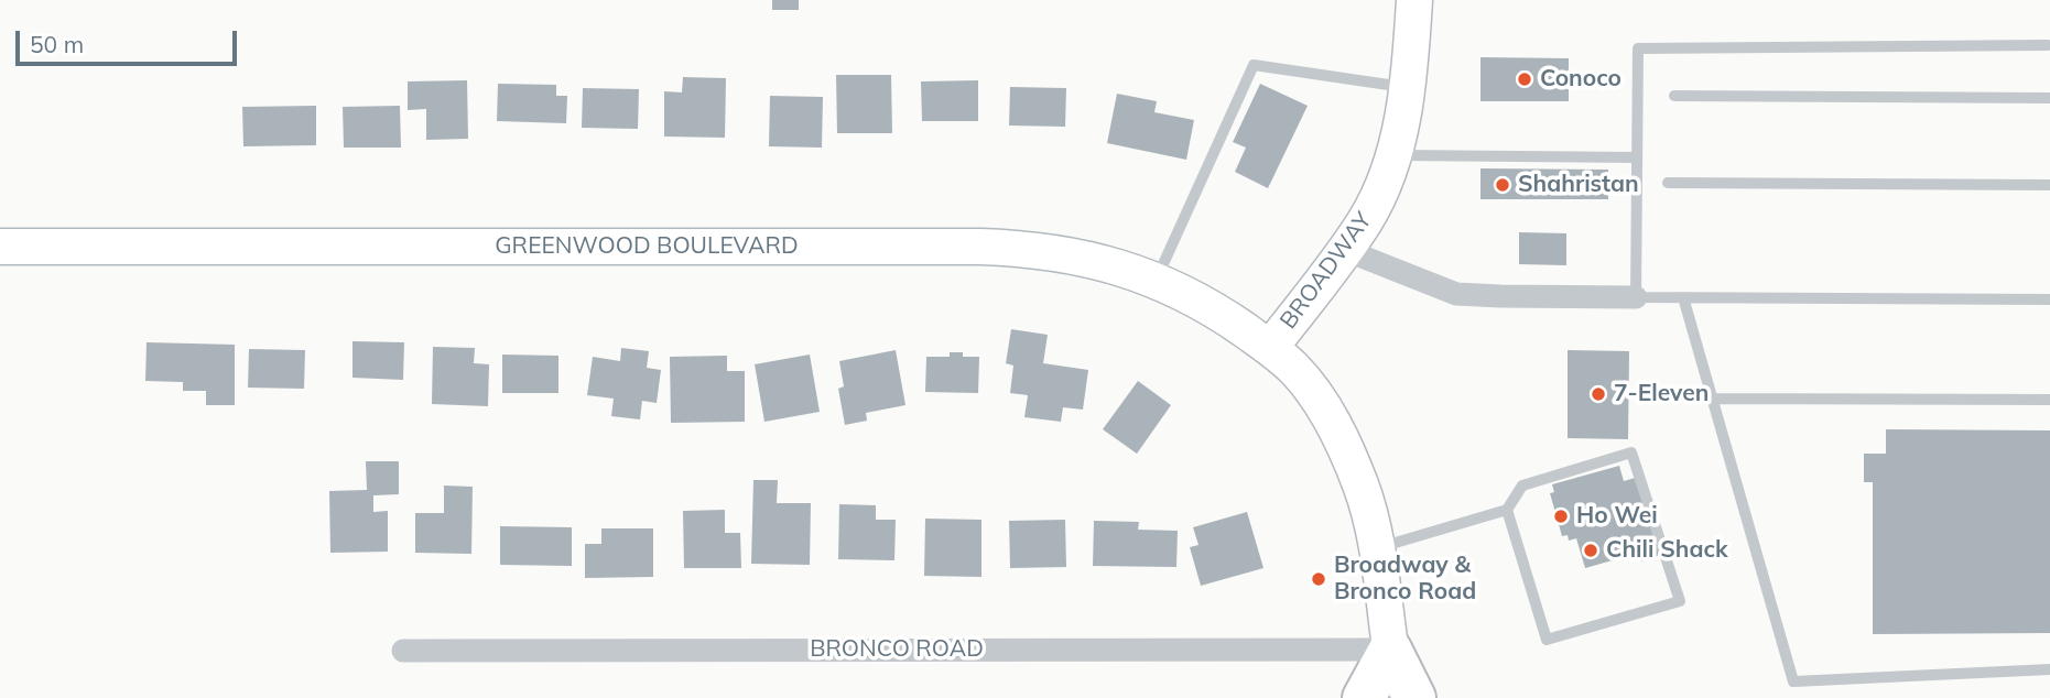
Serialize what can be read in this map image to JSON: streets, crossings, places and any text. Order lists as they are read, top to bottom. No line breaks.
{"streets":{"street":["GREENWOOD BOULEVARD","BROADWAY","BRONCO ROAD"]},"crossings":[["GREENWOOD BOULEVARD","BROADWAY"],["BROADWAY","BRONCO ROAD"]],"places":["Conoco","Shahristan","7-Eleven","Ho Wei","Chili Shack","Broadway & Bronco Road"],"scale_bar":"50 m"}
